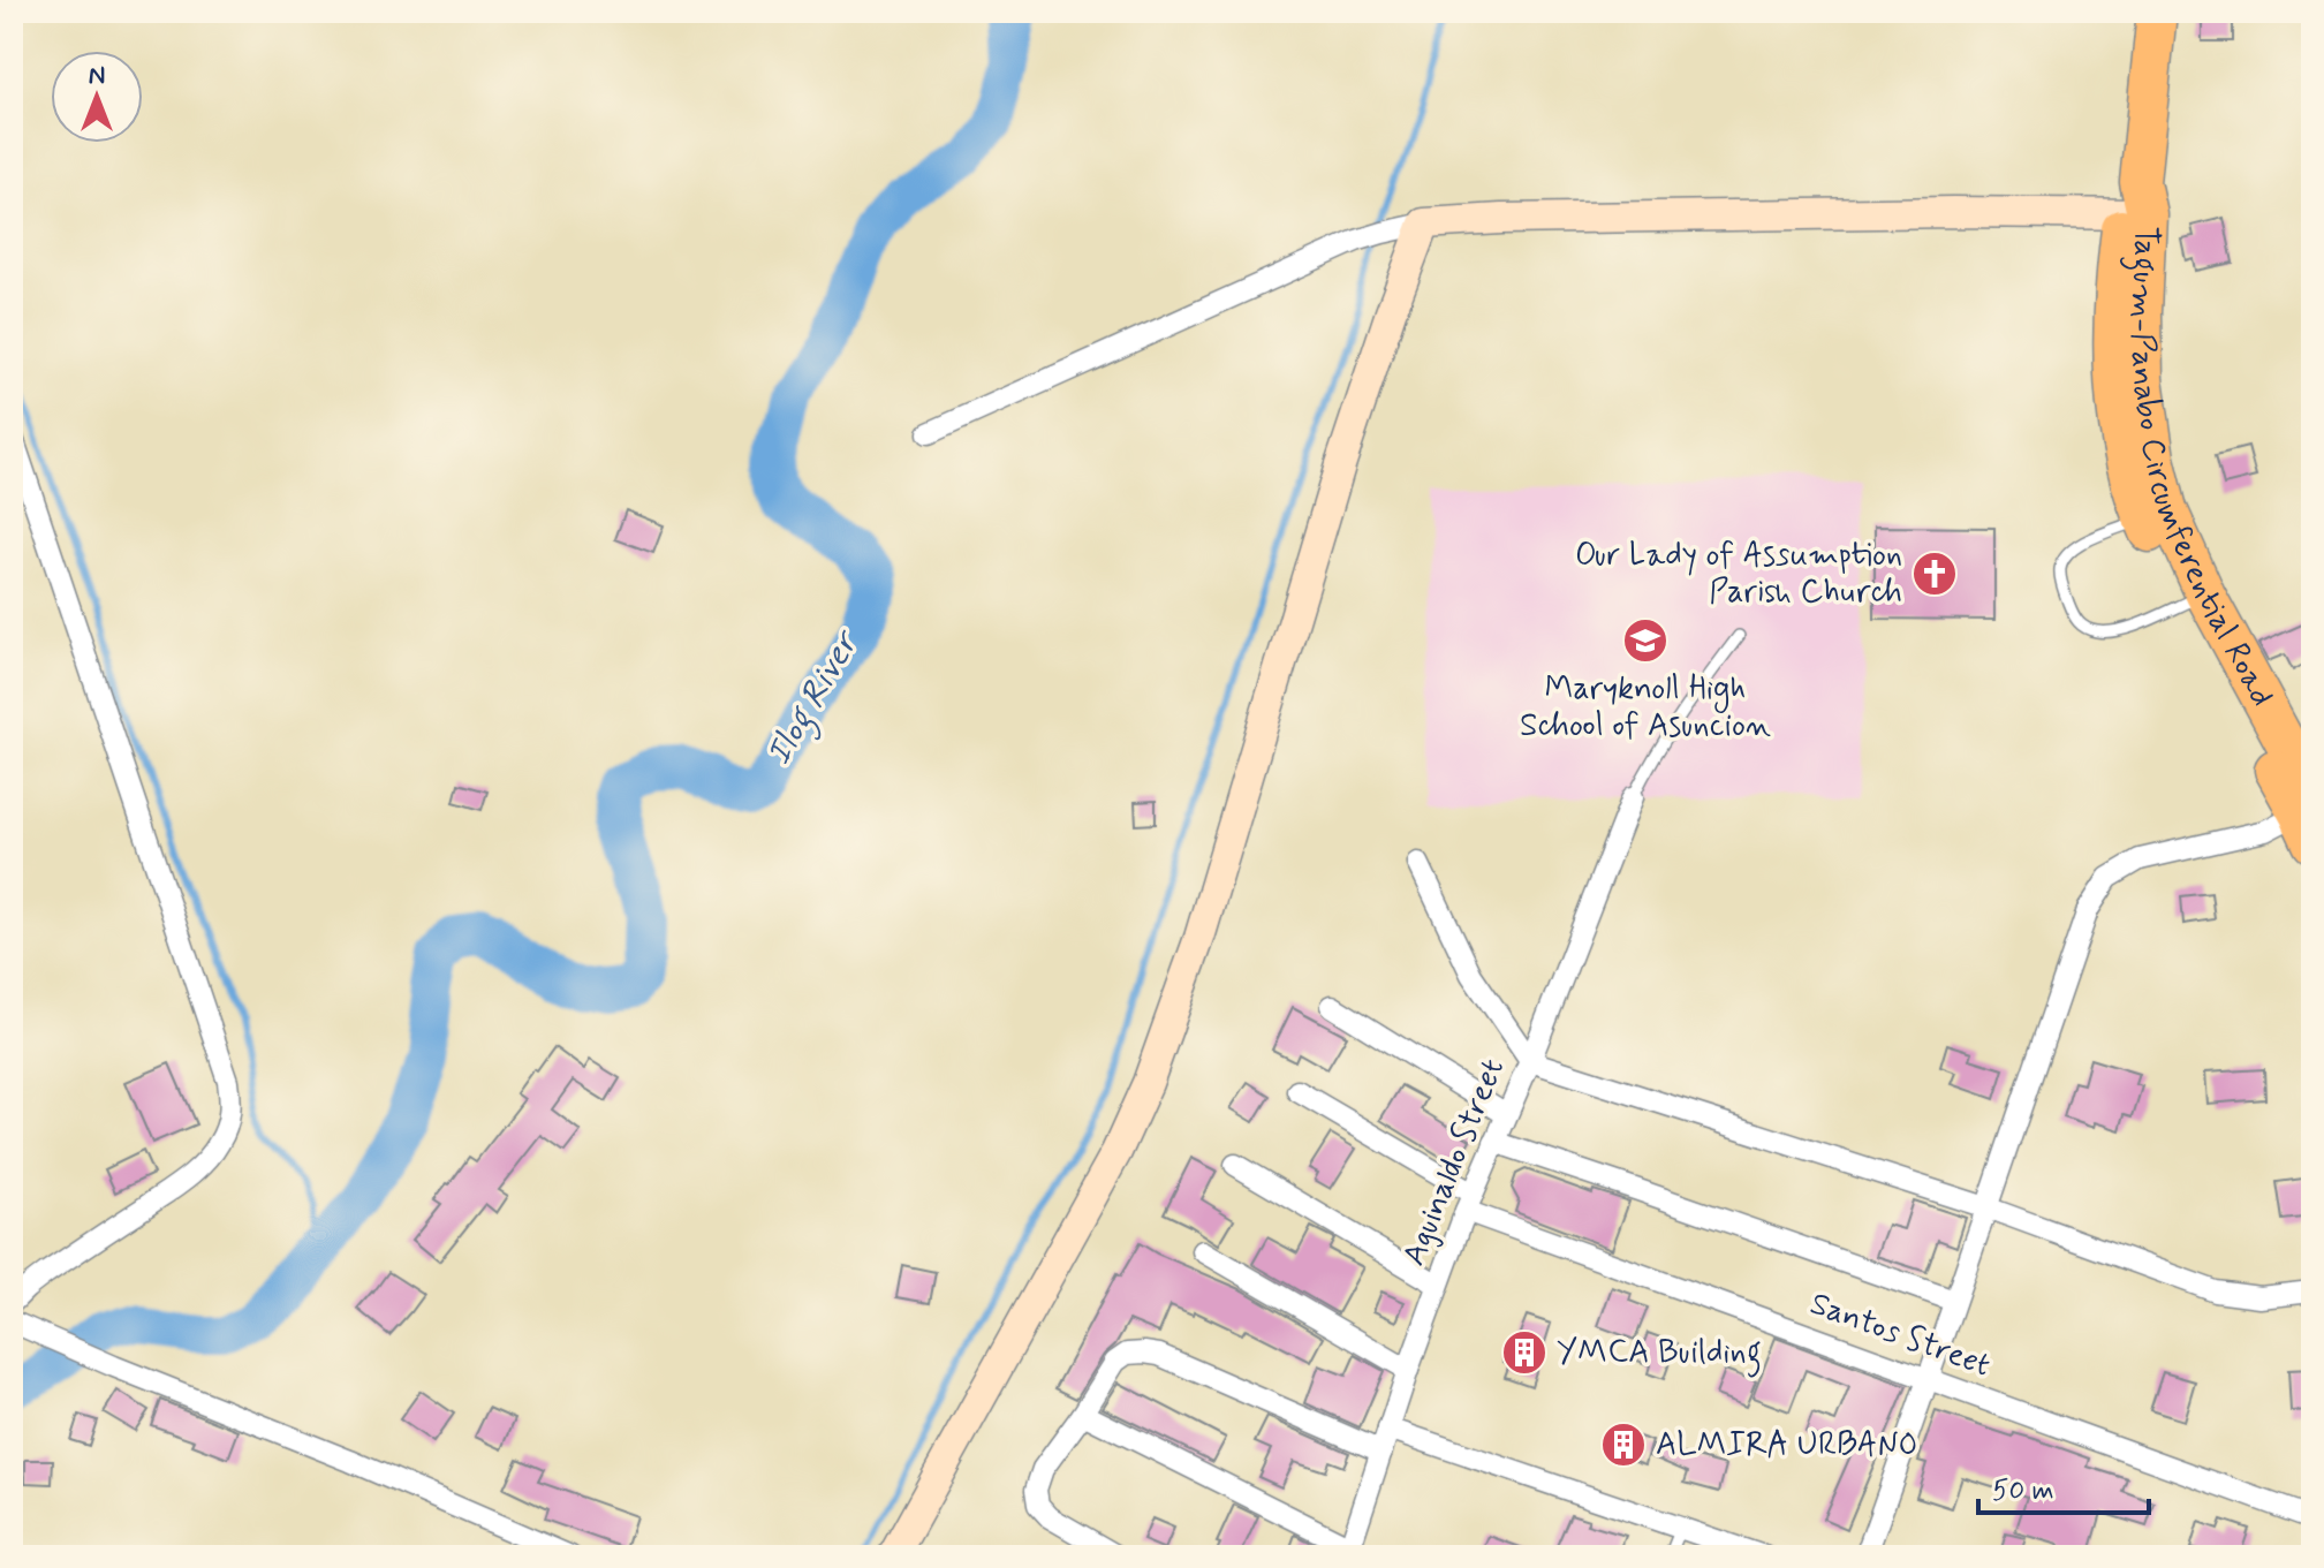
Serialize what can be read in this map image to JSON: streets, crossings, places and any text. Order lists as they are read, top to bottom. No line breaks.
{"streets":{"highway":["Tagum-Panabo Circumferential Road"],"street":["Aguinaldo Street","Santos Street"]},"crossings":[["Aguinaldo Street","Santos Street"]],"water":["Ilog River"],"places":{"church":["Our Lady of Assumption Parish Church"],"school or university":["Maryknoll High School of Asuncion"],"building":["YMCA Building","ALMIRA URBANO"]},"scale_bar":"50 m","north":"top"}
